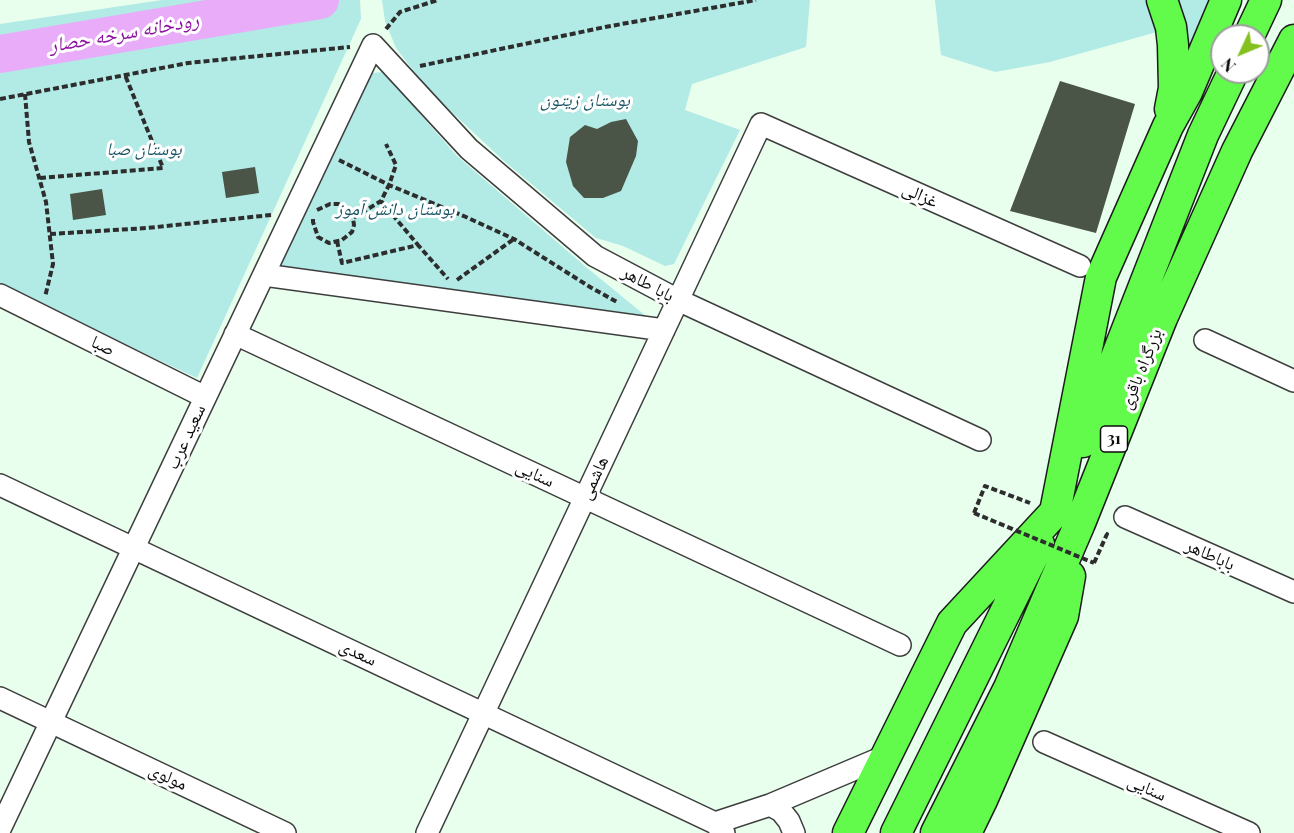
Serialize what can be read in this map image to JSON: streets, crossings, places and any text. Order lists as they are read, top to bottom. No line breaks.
{"streets":{"highway":["بزرگراه باقری","31"],"street":["غزالی","بابا طاهر","صبا","سعید عرب","سنایی","هاشمی","باباطاهر","سعدی","مولوی"]},"crossings":[["غزالی","هاشمی"],["بابا طاهر","سعید عرب"],["بابا طاهر","هاشمی"],["صبا","سعید عرب"],["سعید عرب","سنایی"],["سعید عرب","سعدی"],["سعید عرب","مولوی"],["سنایی","هاشمی"],["هاشمی","سعدی"]],"water":["رودخانه سرخه حصار"],"parks":["بوستان زیتون","بوستان صبا","بوستان دانش آموز"],"north":"bottom left"}
